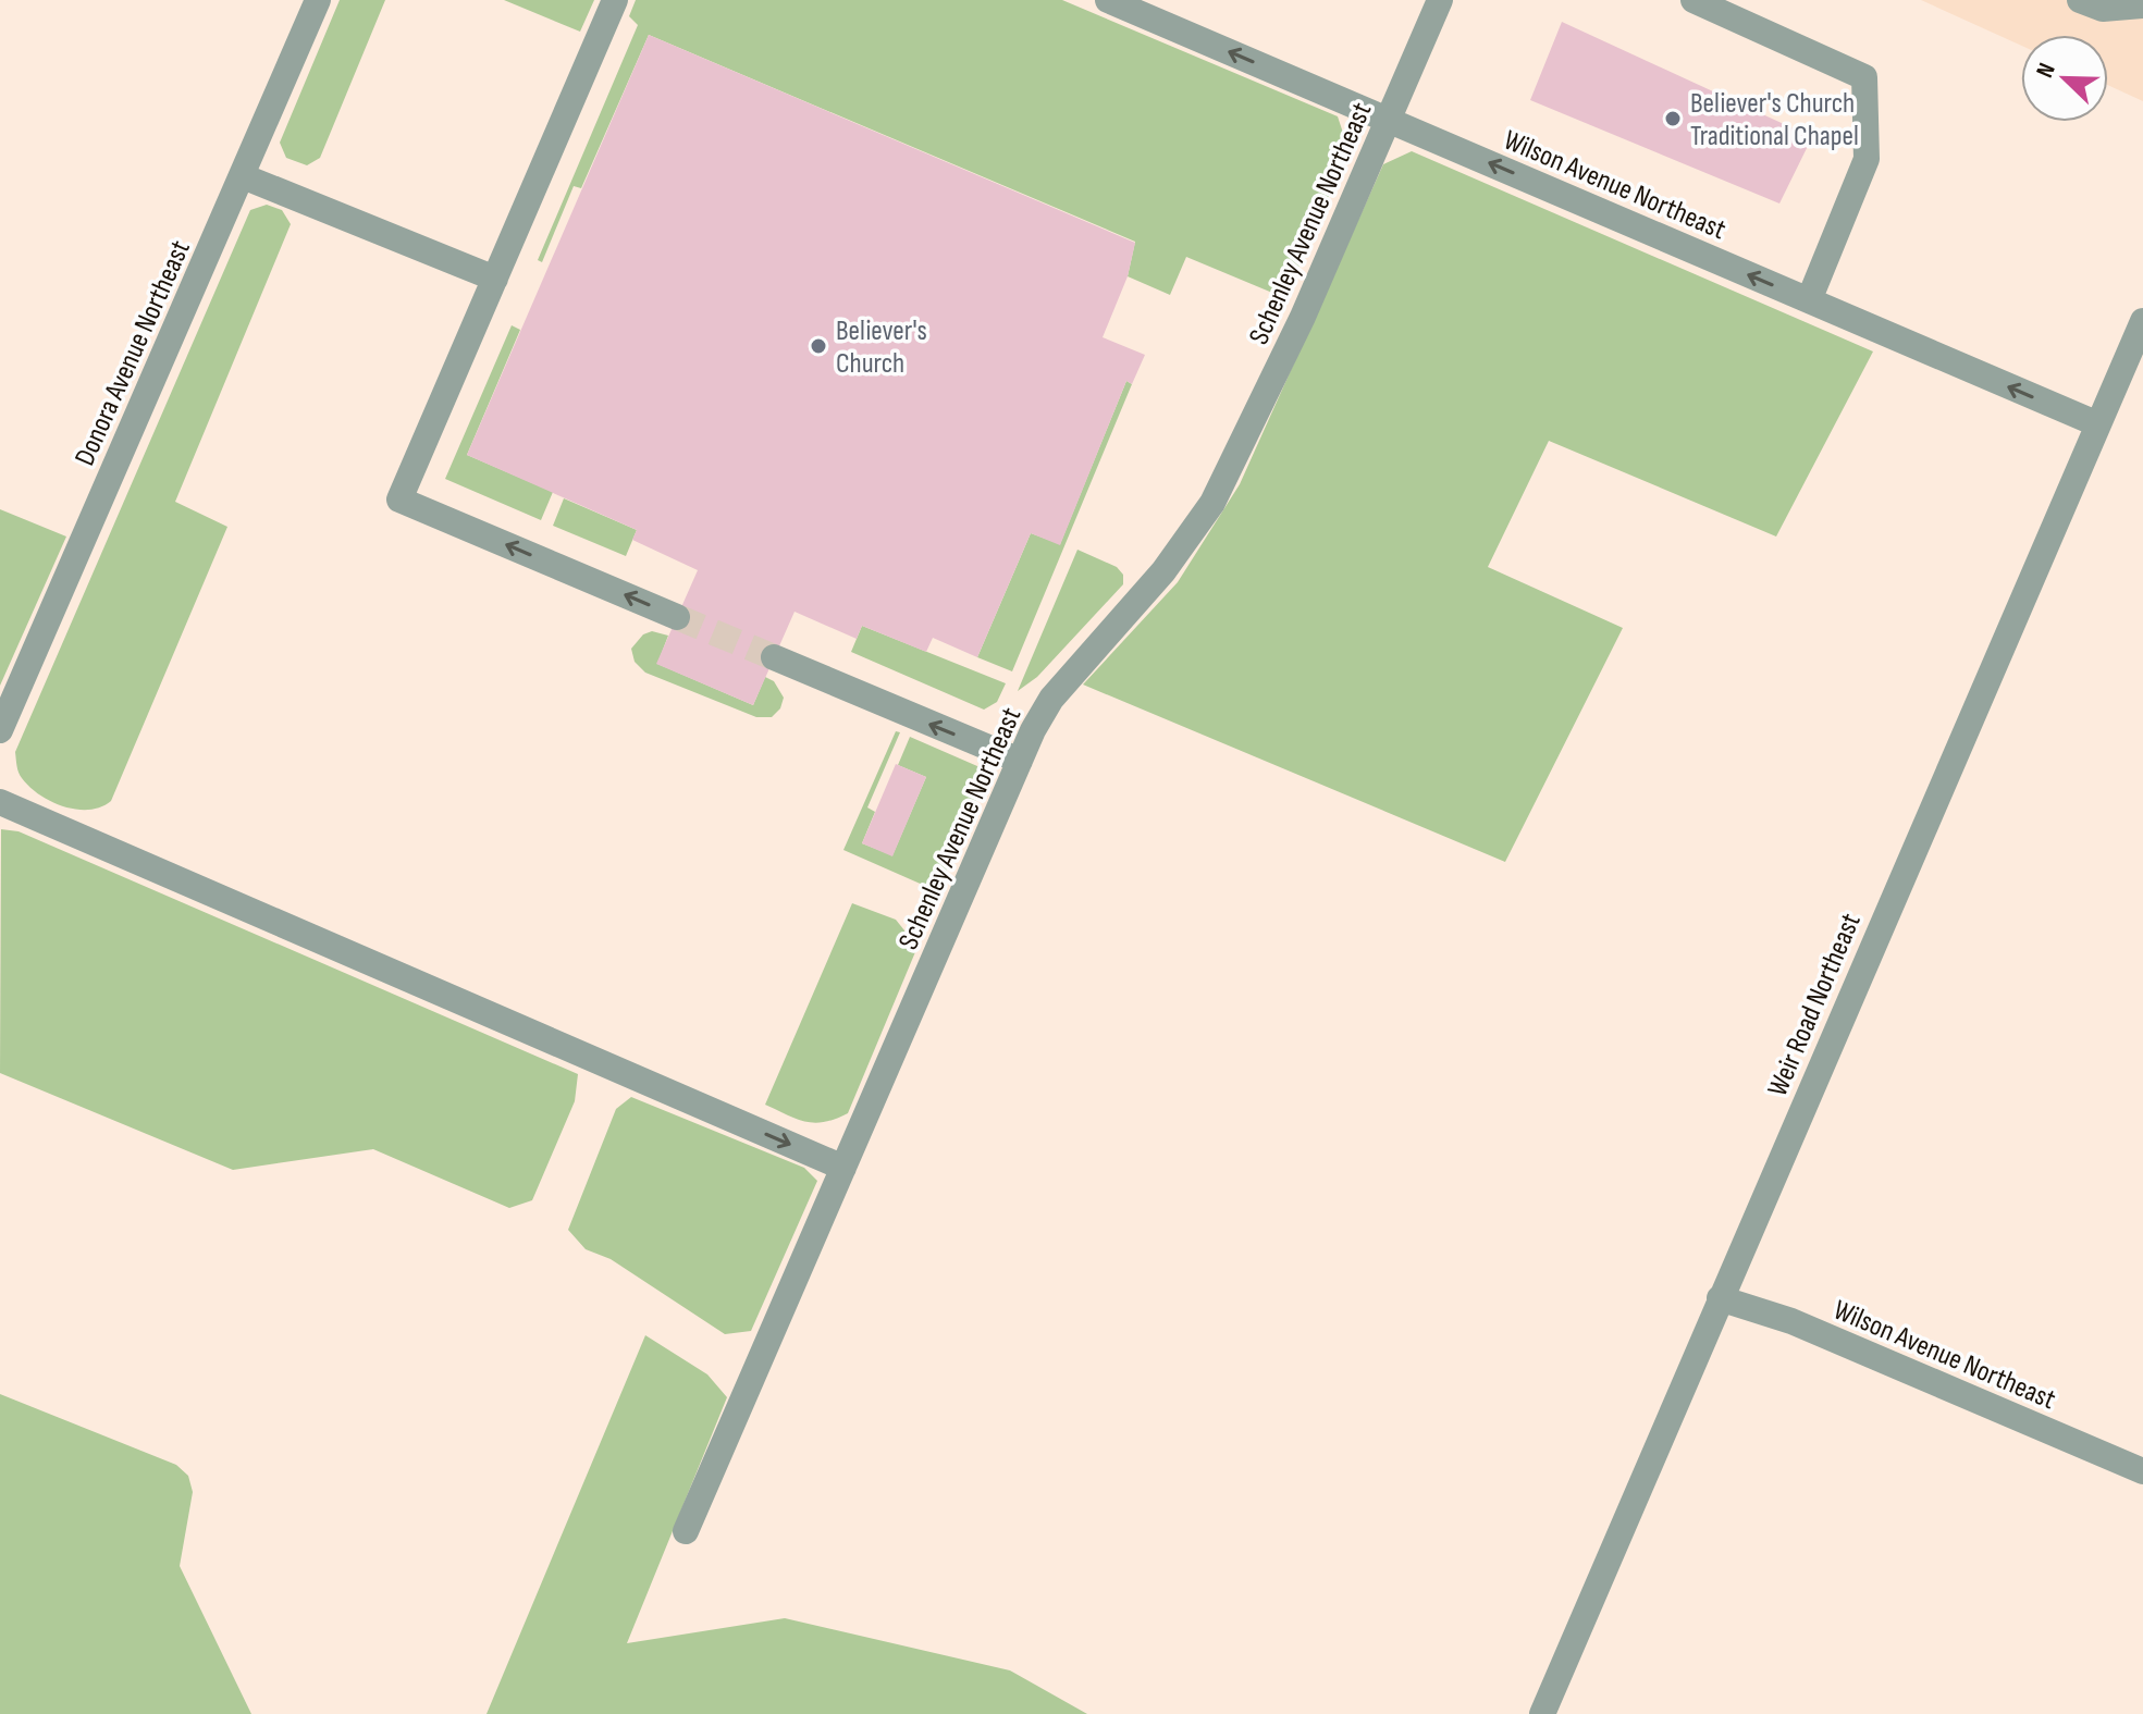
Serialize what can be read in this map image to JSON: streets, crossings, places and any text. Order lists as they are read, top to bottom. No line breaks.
{"streets":{"street":["Wilson Avenue Northeast","Schenley Avenue Northeast","Donora Avenue Northeast","Weir Road Northeast"]},"crossings":[["Wilson Avenue Northeast","Schenley Avenue Northeast"],["Wilson Avenue Northeast","Weir Road Northeast"]],"one_way":["Wilson Avenue Northeast"],"places":["Believer's Church Traditional Chapel","Believer's Church"],"north":"top left"}
